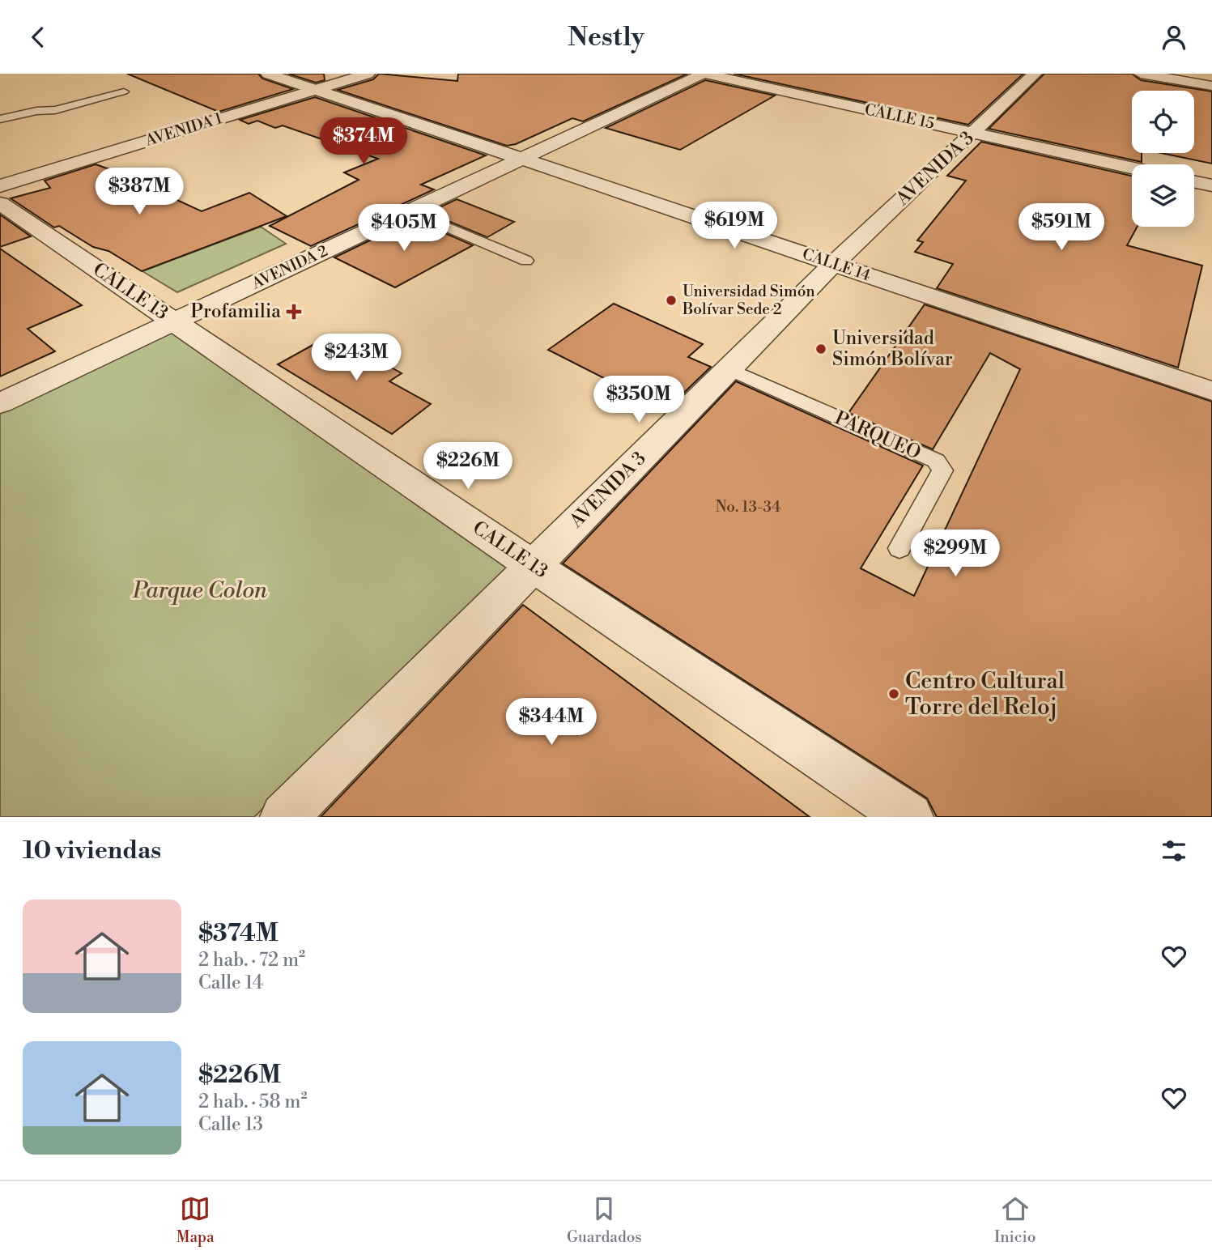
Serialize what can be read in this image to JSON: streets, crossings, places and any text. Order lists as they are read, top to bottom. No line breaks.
{"streets":{"street":["CALLE 15","AVENIDA 1","AVENIDA 3","CALLE 14","AVENIDA 2","CALLE 13"],"lane":["PARQUEO"]},"crossings":[["CALLE 15","AVENIDA 3"],["CALLE 15","AVENIDA 2"],["AVENIDA 1","CALLE 14"],["AVENIDA 3","CALLE 14"],["AVENIDA 3","CALLE 13"],["AVENIDA 3","PARQUEO"],["CALLE 14","AVENIDA 2"],["AVENIDA 2","CALLE 13"]],"parks":["Parque Colon"],"places":{"other":["Universidad Simón Bolívar Sede 2","Universidad Simón Bolívar","Centro Cultural Torre del Reloj"],"health":["Profamilia"]},"house_numbers":["No. 13-34"],"page":{"header":"Nestly","price":["$374M","$387M","$619M","$591M","$405M","$243M","$350M","$226M","$299M","$344M"],"heading":"10 viviendas","list":[{"name":"$374M","note":"2 hab. · 72 m² · Calle 14"},{"name":"$226M","note":"2 hab. · 58 m² · Calle 13"}],"tabs":["Mapa","Guardados","Inicio"]}}
